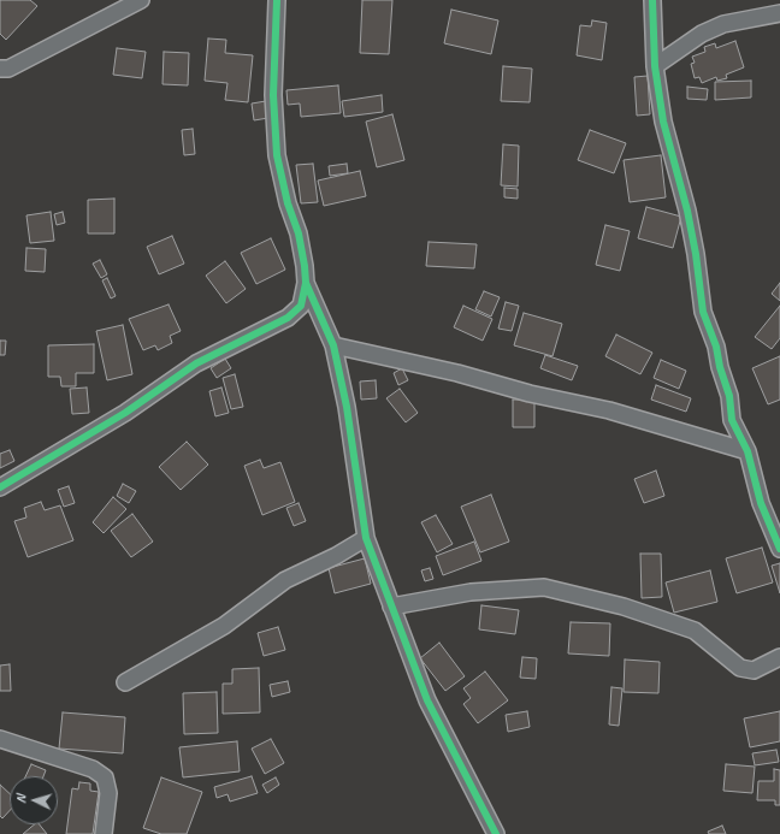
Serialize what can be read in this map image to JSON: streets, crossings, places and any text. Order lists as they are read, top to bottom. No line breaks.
{"north":"left"}
